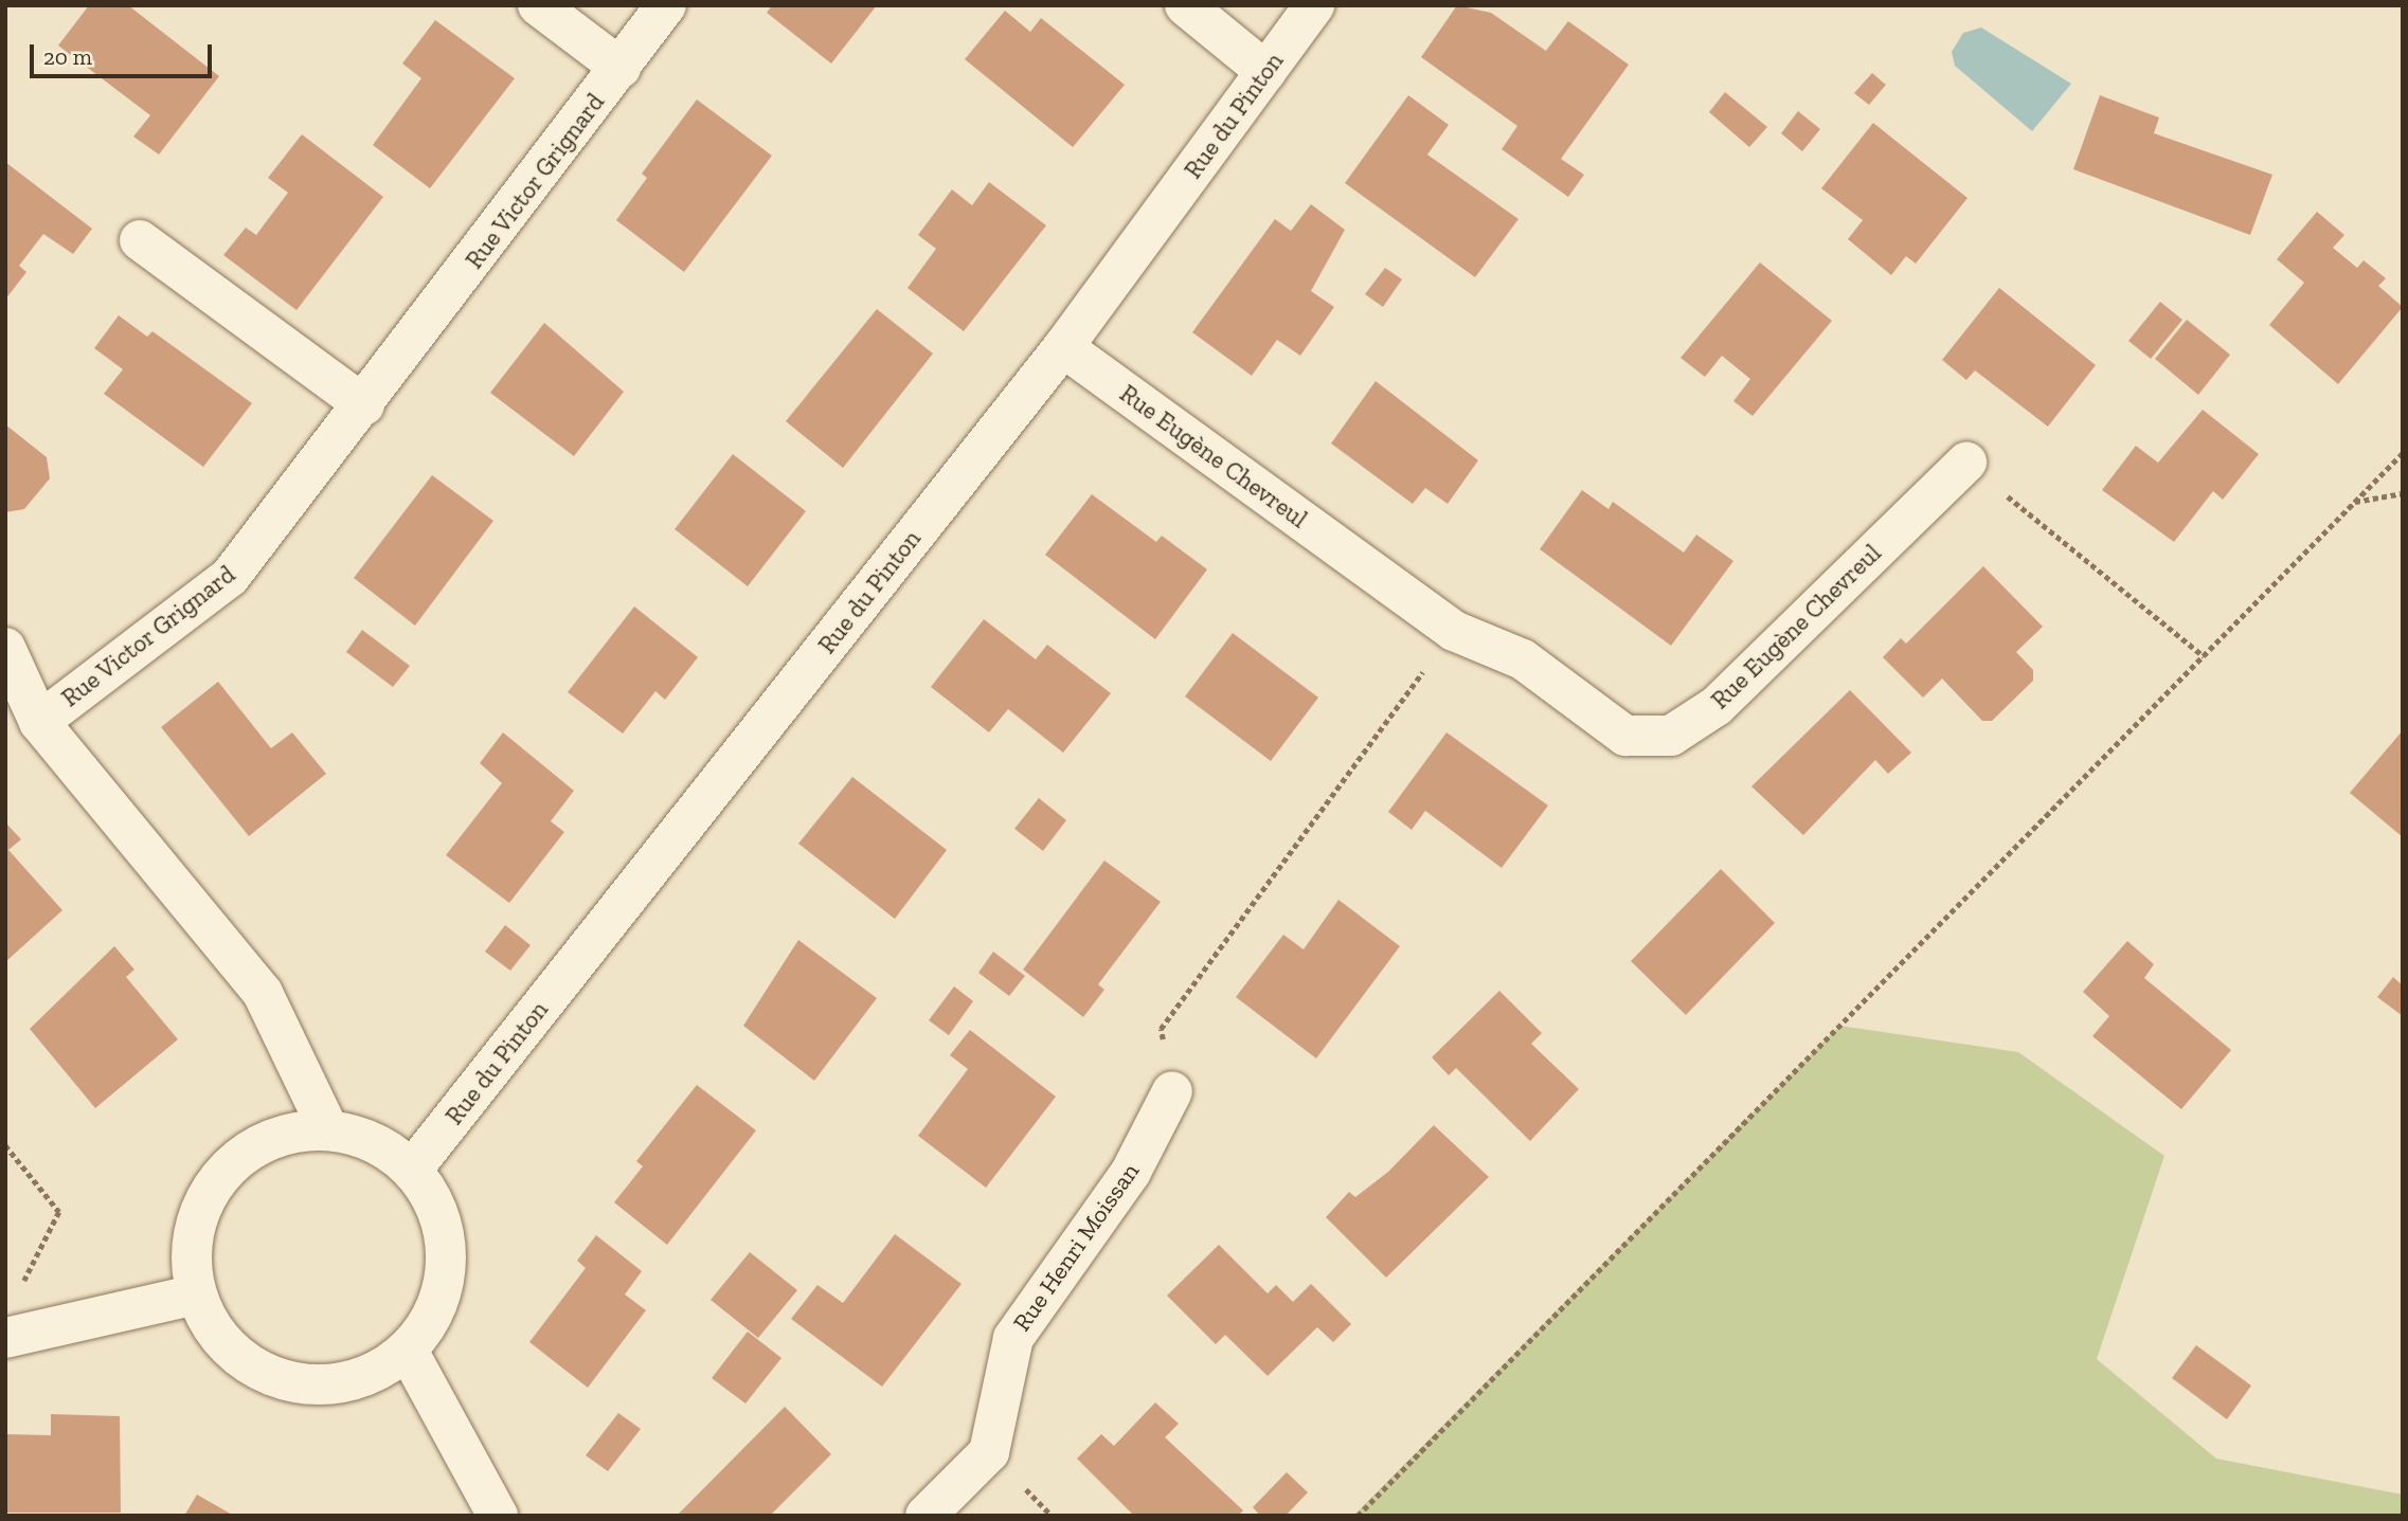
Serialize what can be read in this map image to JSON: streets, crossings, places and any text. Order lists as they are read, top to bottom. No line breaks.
{"streets":{"street":["Rue du Pinton","Rue Victor Grignard","Rue Eugène Chevreul","Rue Henri Moissan"]},"crossings":[["Rue du Pinton","Rue Victor Grignard"],["Rue du Pinton","Rue Eugène Chevreul"]],"scale_bar":"20 m"}
